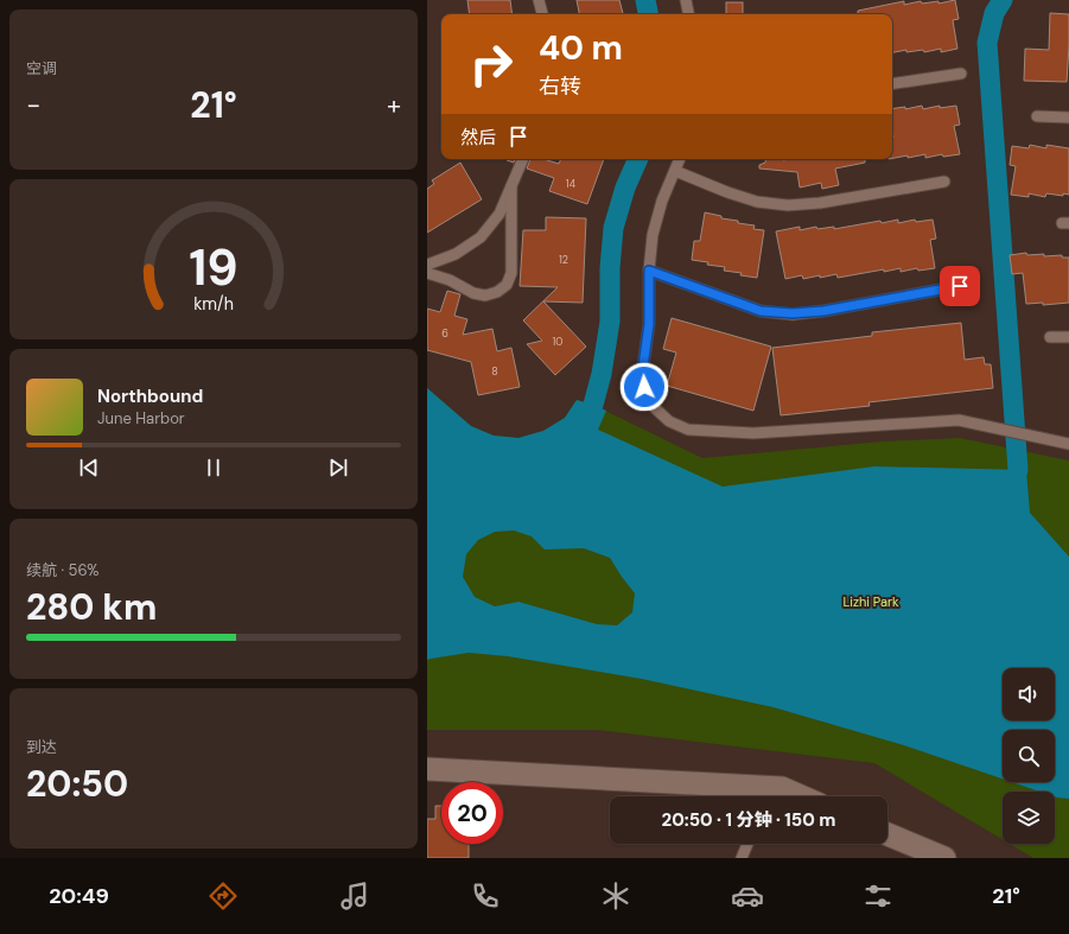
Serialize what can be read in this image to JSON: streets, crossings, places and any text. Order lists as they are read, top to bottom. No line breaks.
{"parks":["Lizhi Park"],"house_numbers":["14","12","6","10","8"],"page":{"tile":["空调",["续航 · 56%","280 km"],["到达","20:50"]],"turn":["40 m","右转"],"heat":["−","21°","+"],"then":"然后","song":["Northbound","June Harbor"],"limit":"20","trip":"20:50 · 1 分钟 · 150 m","tabs":["20:49","21°"],"gauge":["19","km/h"]}}
